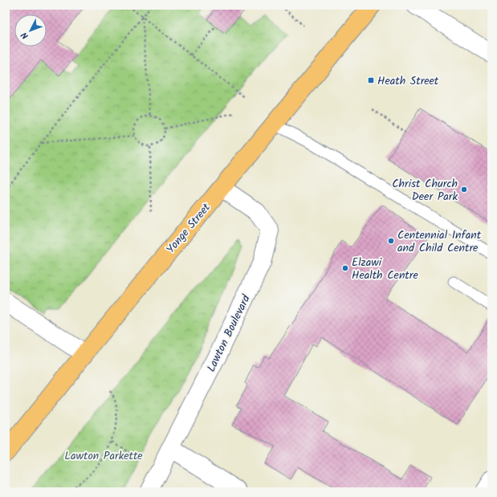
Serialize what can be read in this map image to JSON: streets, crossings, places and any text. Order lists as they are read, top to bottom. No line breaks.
{"streets":{"main road":["Yonge Street"],"street":["Lawton Boulevard"]},"crossings":[["Yonge Street","Lawton Boulevard"]],"parks":["Lawton Parkette"],"places":{"transit":["Heath Street"],"other":["Christ Church Deer Park","Centennial Infant and Child Centre","Elzawi Health Centre"]},"north":"bottom left"}
